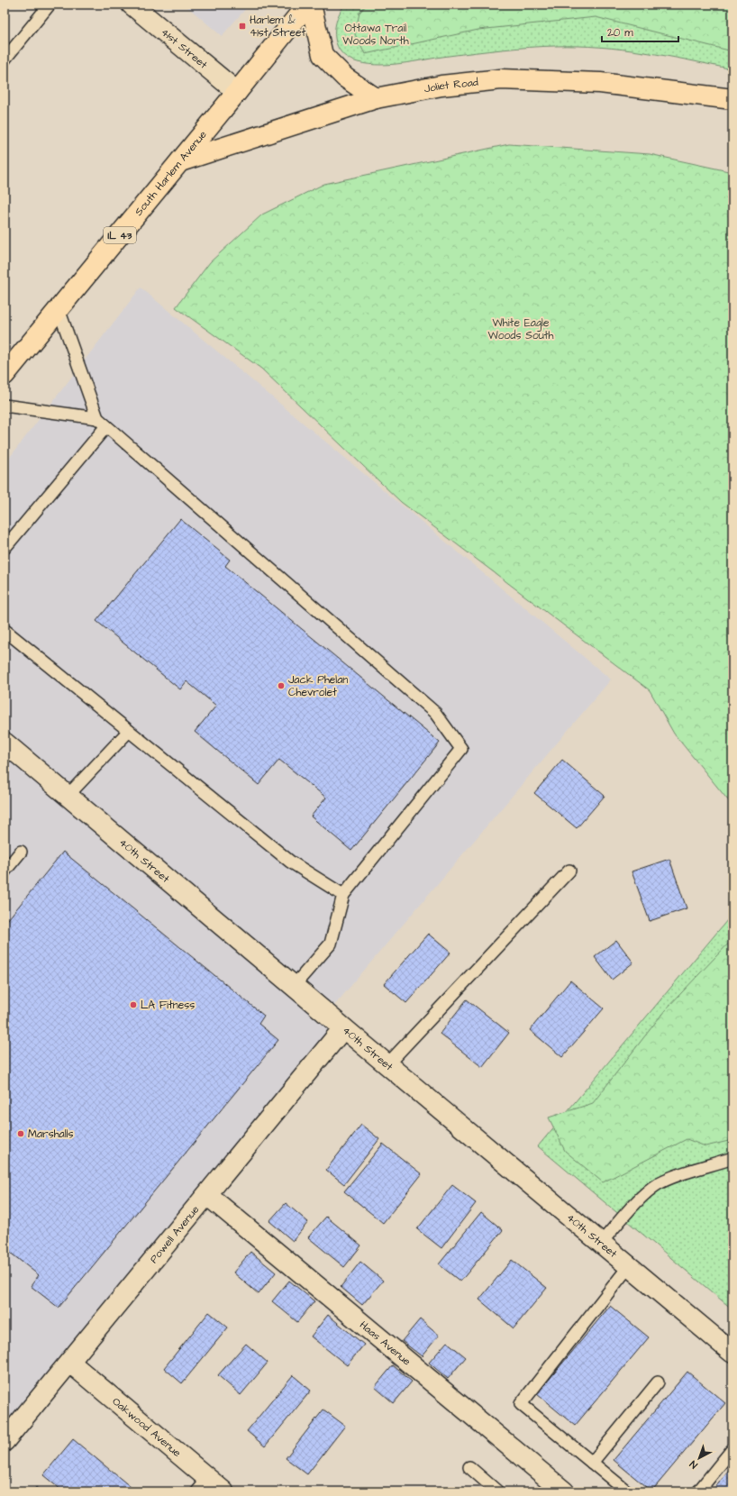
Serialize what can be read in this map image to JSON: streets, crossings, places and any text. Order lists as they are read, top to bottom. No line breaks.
{"streets":{"main road":["Joliet Road","South Harlem Avenue","IL 43"],"street":["41st Street","40th Street","Powell Avenue","Haas Avenue","Oakwood Avenue"]},"crossings":[["41st Street","South Harlem Avenue"],["Joliet Road","South Harlem Avenue"],["40th Street","Powell Avenue"],["Powell Avenue","Haas Avenue"],["Powell Avenue","Oakwood Avenue"]],"parks":["Ottawa Trail Woods North","White Eagle Woods South"],"places":{"transit":["Harlem & 41st Street"],"other":["Jack Phelan Chevrolet","LA Fitness","Marshalls"]},"scale_bar":"20 m","north":"bottom left"}
